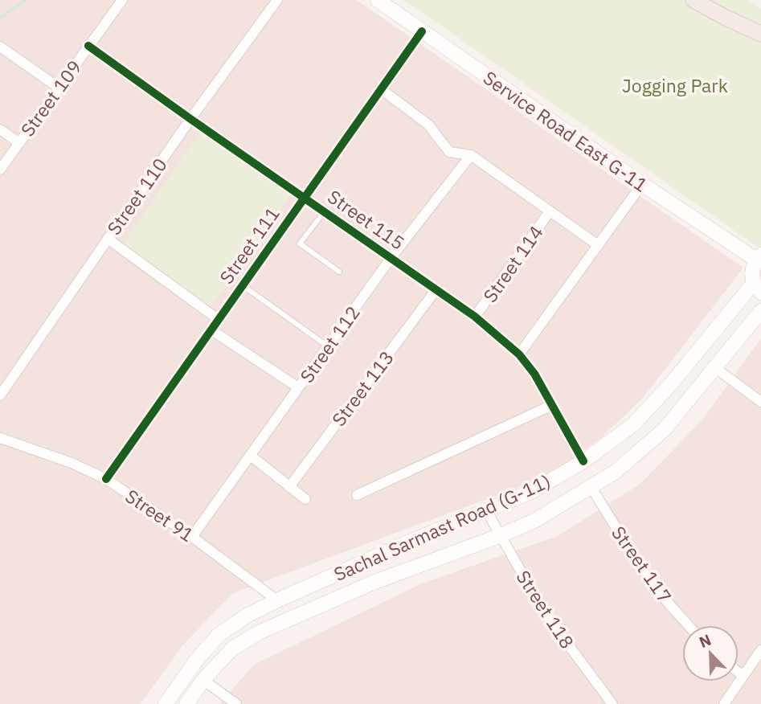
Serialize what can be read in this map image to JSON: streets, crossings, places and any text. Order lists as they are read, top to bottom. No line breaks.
{"streets":{"main road":["Service Road East G-11","Sachal Sarmast Road (G-11)"],"street":["Street 109","Street 110","Street 115","Street 111","Street 114","Street 112","Street 113","Street 91","Street 117","Street 118"]},"crossings":[["Street 109","Street 115"],["Service Road East G-11","Street 111"],["Street 110","Street 115"],["Street 115","Street 111"],["Street 115","Street 114"],["Street 115","Street 112"],["Street 115","Street 113"],["Street 115","Sachal Sarmast Road (G-11)"],["Street 111","Street 91"],["Street 112","Street 91"],["Street 91","Sachal Sarmast Road (G-11)"],["Sachal Sarmast Road (G-11)","Street 117"],["Sachal Sarmast Road (G-11)","Street 118"]],"parks":["Jogging Park"],"north":"top left"}
